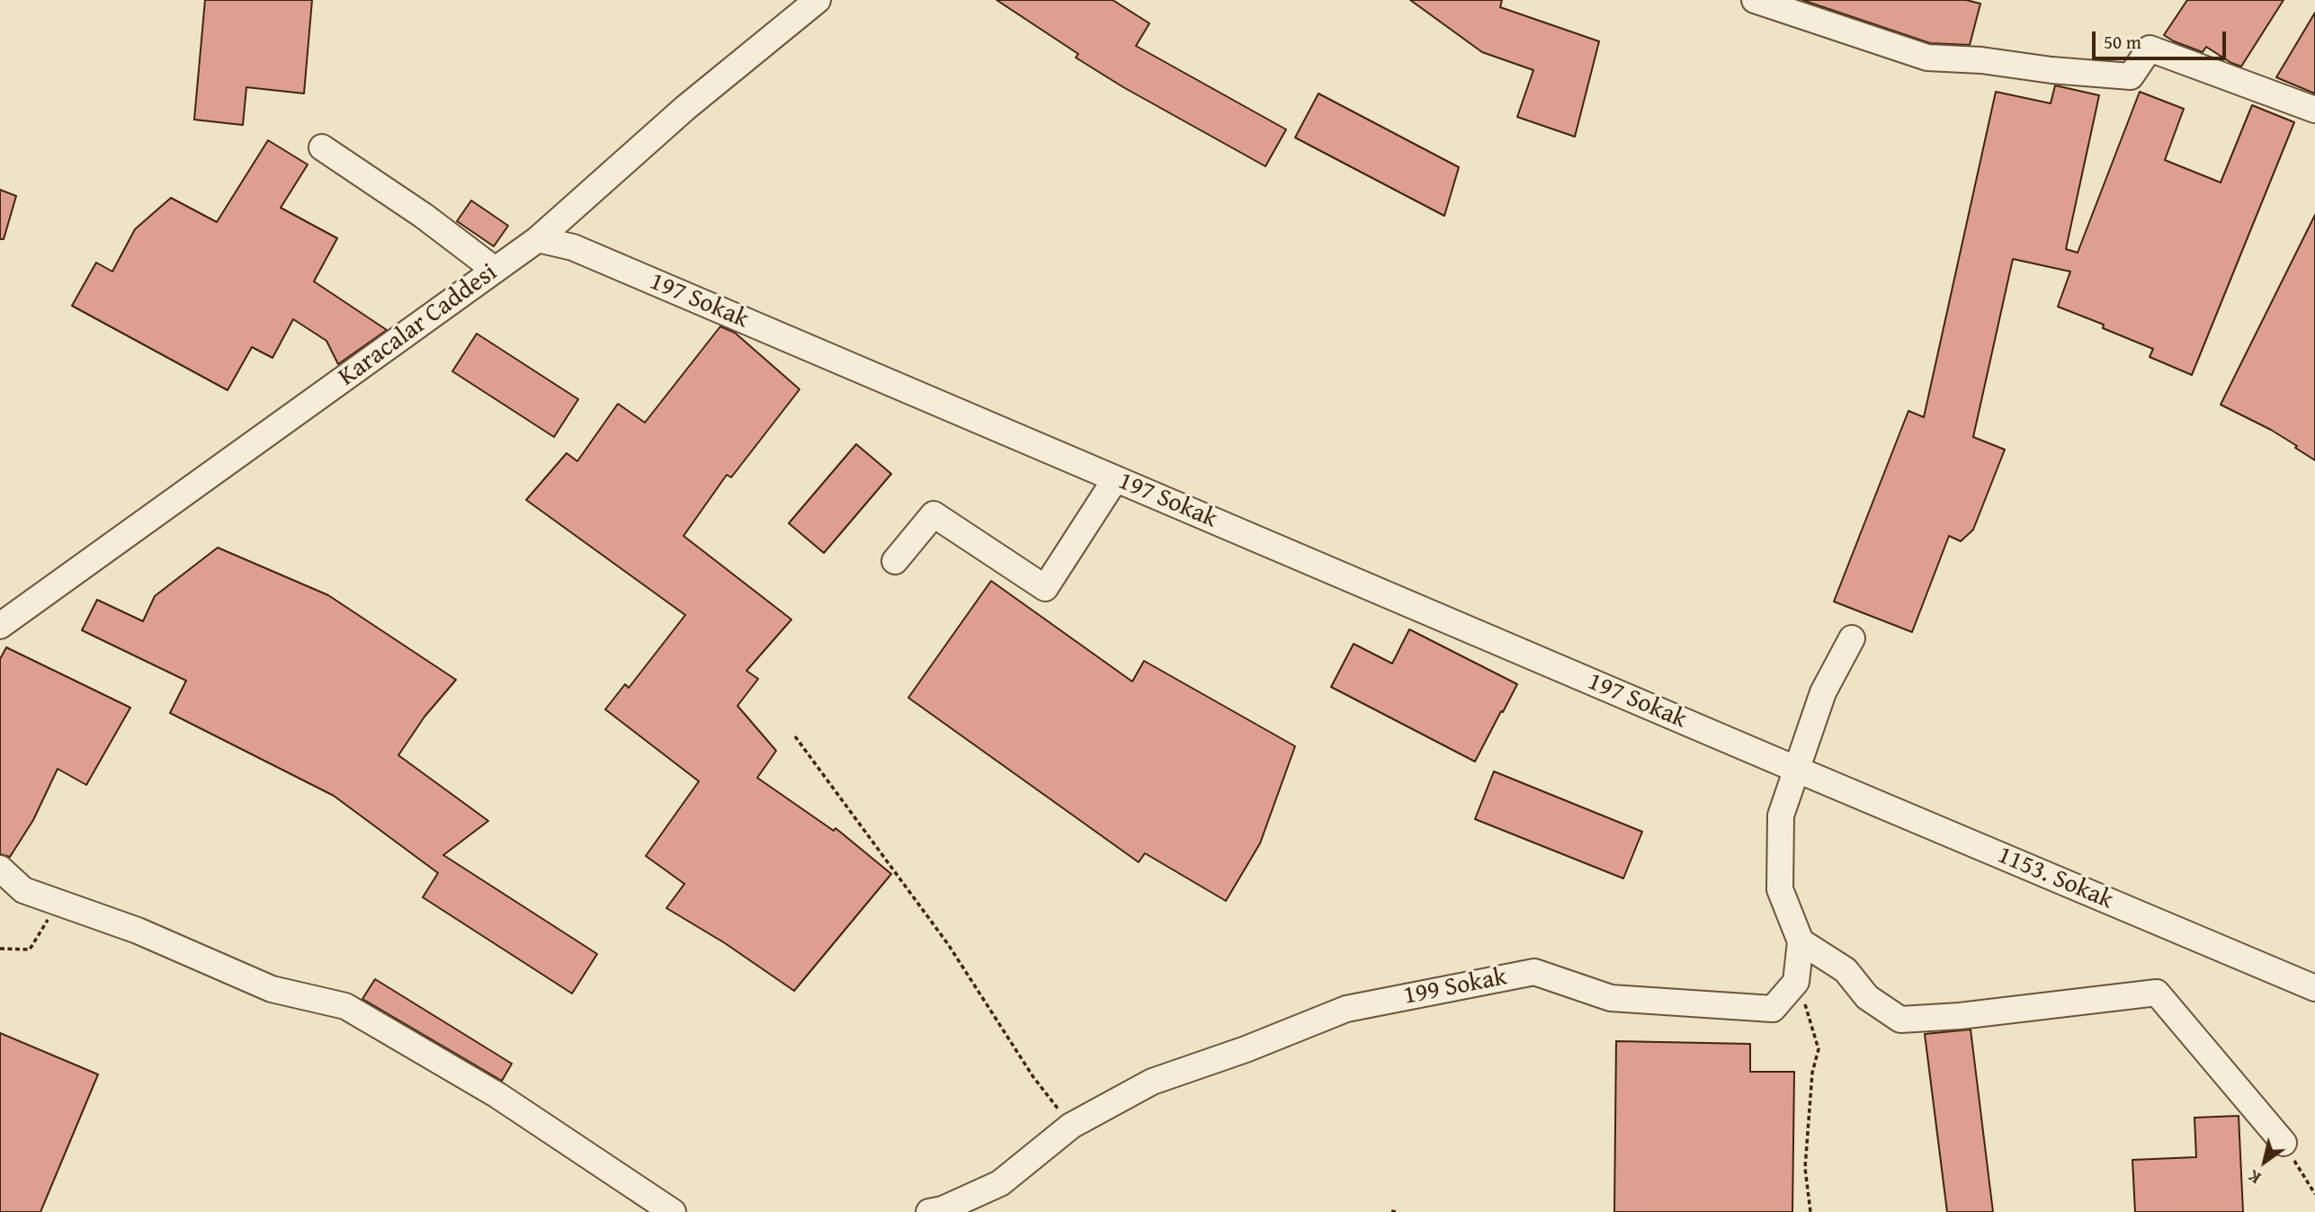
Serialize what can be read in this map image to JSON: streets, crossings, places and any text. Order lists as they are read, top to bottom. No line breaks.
{"streets":{"street":["197 Sokak","Karacalar Caddesi","1153. Sokak","199 Sokak"]},"crossings":[["197 Sokak","Karacalar Caddesi"],["197 Sokak","1153. Sokak"]],"scale_bar":"50 m","north":"bottom left"}
